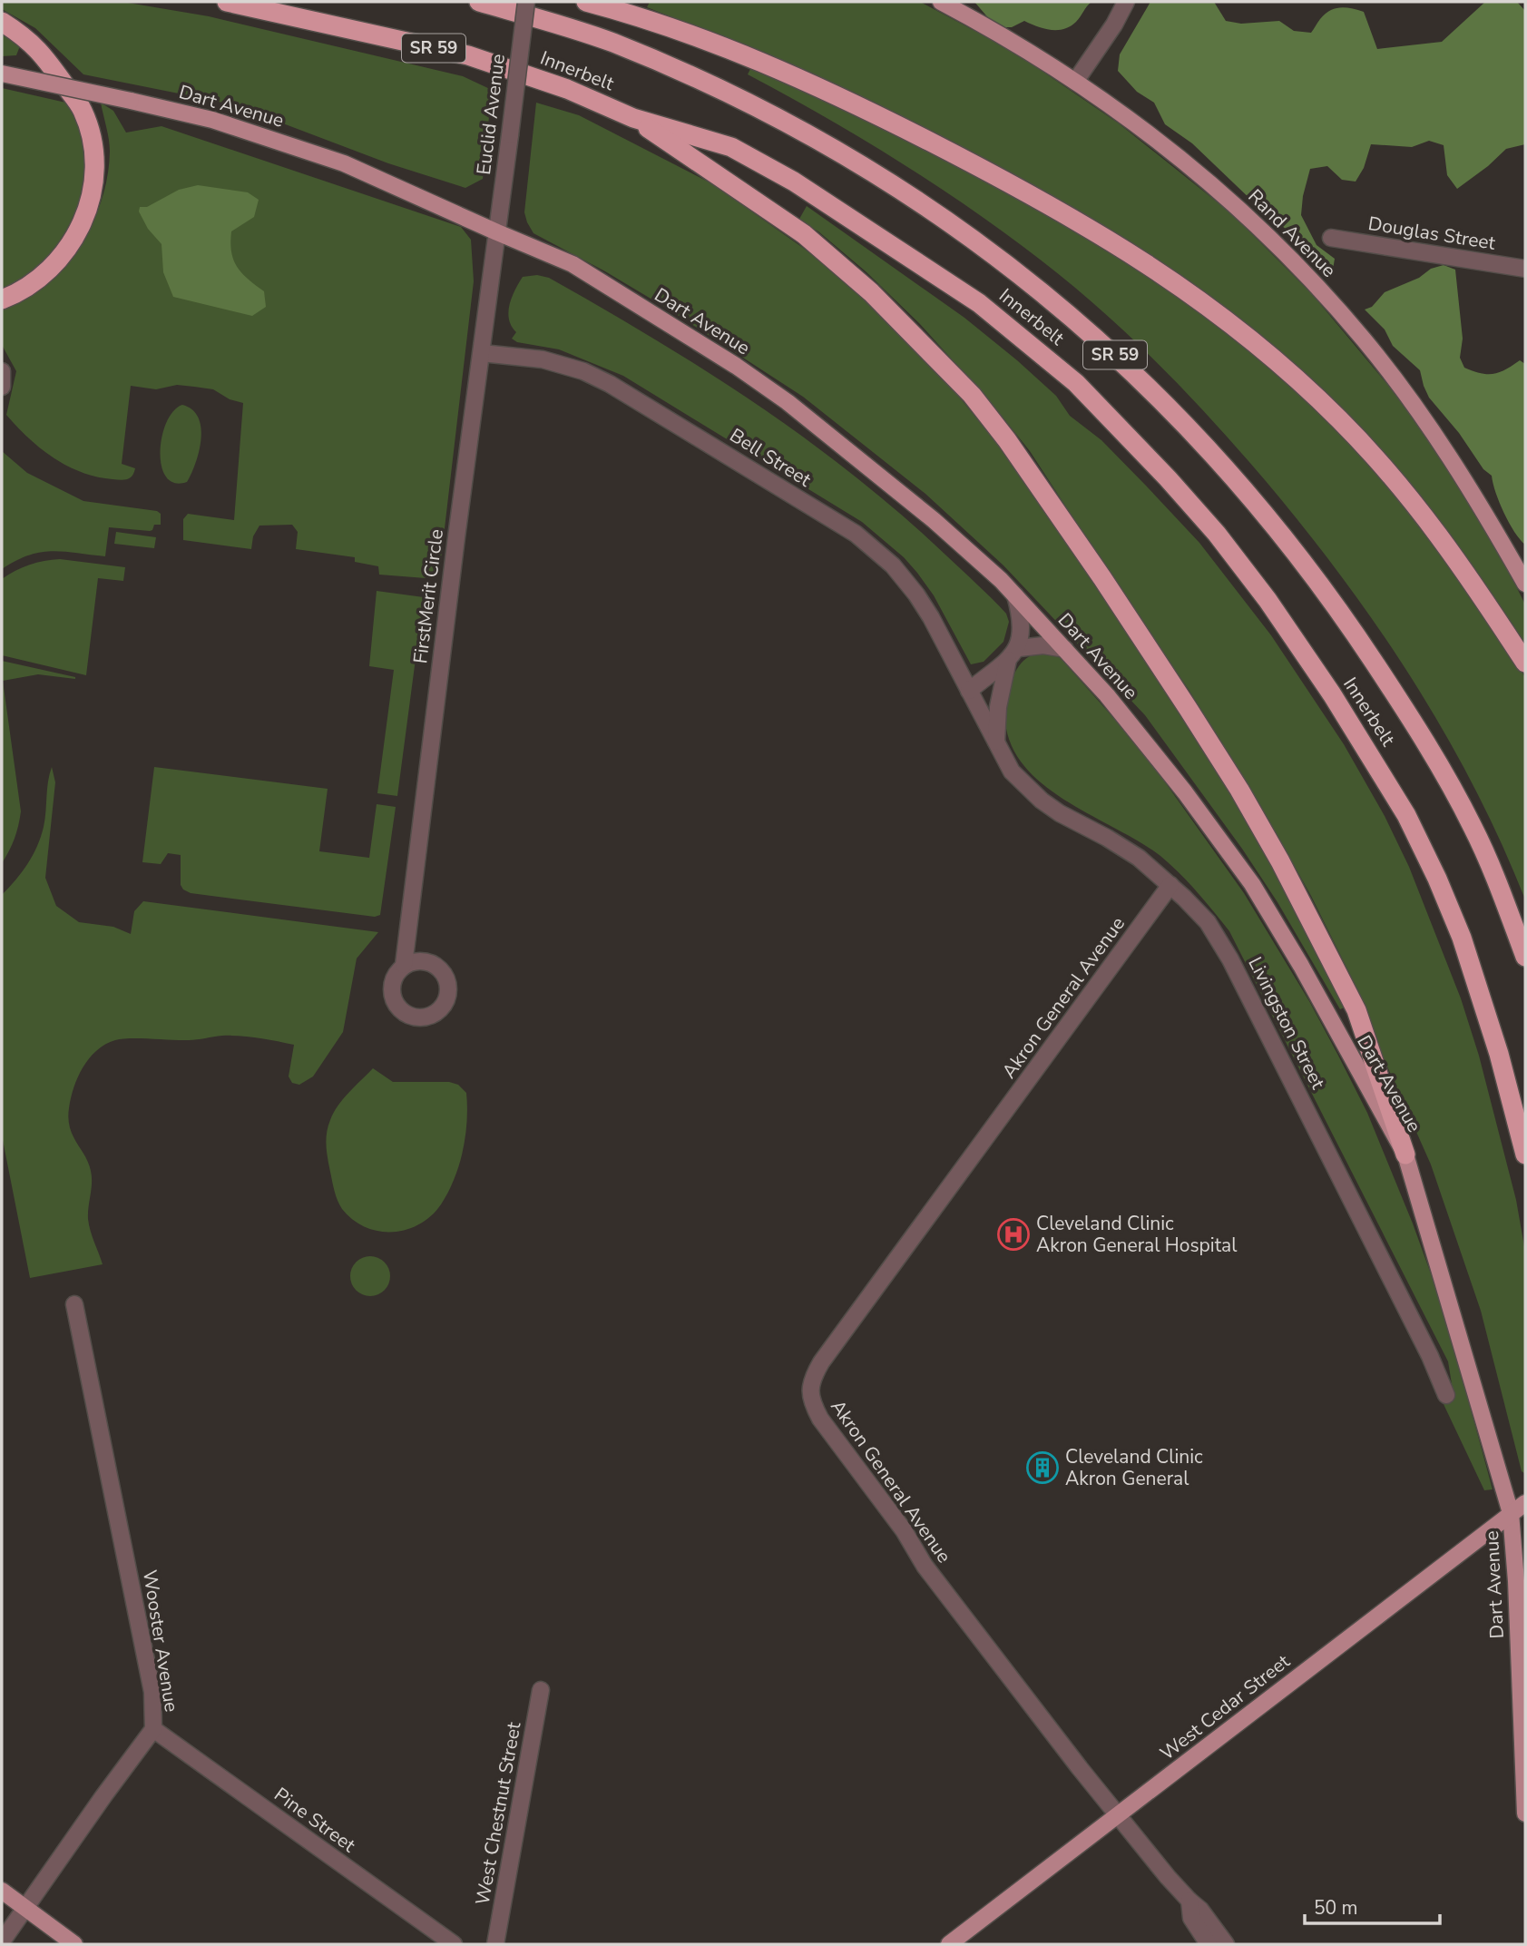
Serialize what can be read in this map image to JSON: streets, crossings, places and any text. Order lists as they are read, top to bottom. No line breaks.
{"streets":{"highway":["SR 59","Innerbelt"],"main road":["Dart Avenue","Rand Avenue","West Cedar Street"],"street":["Euclid Avenue","Douglas Street","Bell Street","FirstMerit Circle","Akron General Avenue","Livingston Street","Wooster Avenue","West Chestnut Street","Pine Street"]},"crossings":[["Dart Avenue","Euclid Avenue"],["Dart Avenue","FirstMerit Circle"],["Dart Avenue","West Cedar Street"],["Euclid Avenue","FirstMerit Circle"],["Bell Street","FirstMerit Circle"],["Bell Street","Livingston Street"],["Akron General Avenue","Livingston Street"],["Akron General Avenue","West Cedar Street"],["Wooster Avenue","Pine Street"]],"places":{"hospital":["Cleveland Clinic Akron General Hospital"],"building":["Cleveland Clinic Akron General"]},"scale_bar":"50 m"}
